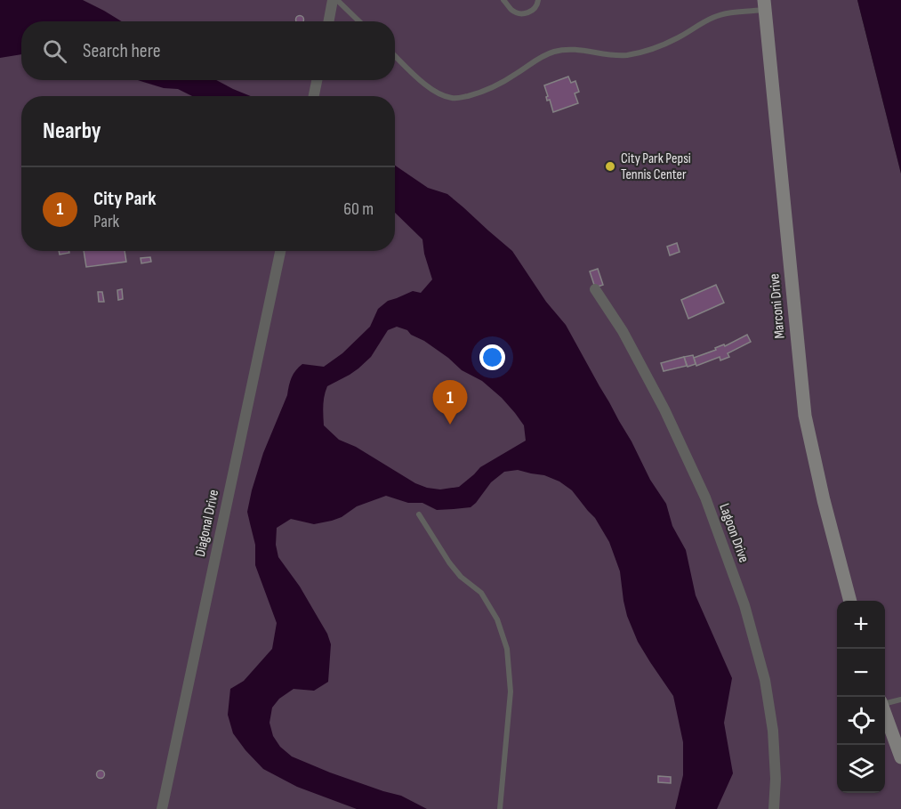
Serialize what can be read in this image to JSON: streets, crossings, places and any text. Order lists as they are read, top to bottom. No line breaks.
{"streets":{"street":["Marconi Drive","Diagonal Drive","Lagoon Drive"]},"places":["City Park Pepsi Tennis Center"],"page":{"search":"Search here","heading":"Nearby","list":[{"mark":"1","name":"City Park","note":"Park","value":"60 m"}],"pins":"1","map_buttons":["+","−"]}}
